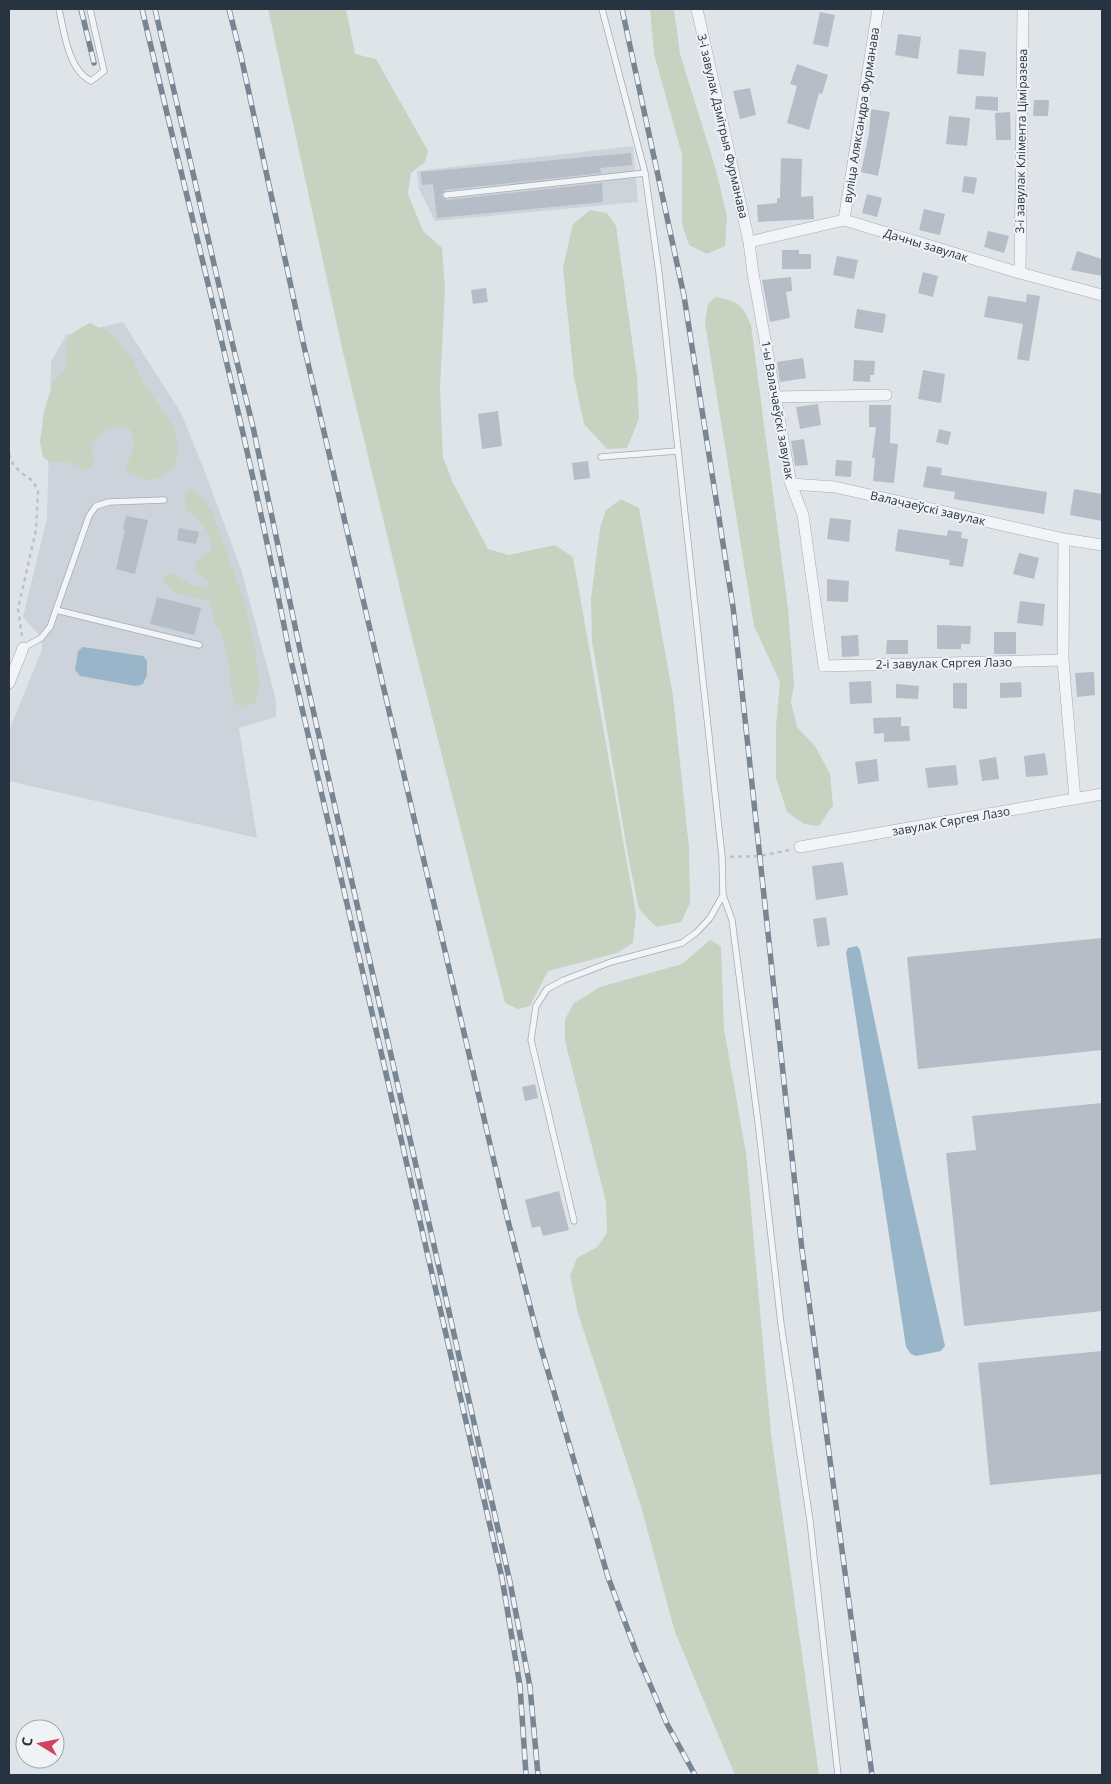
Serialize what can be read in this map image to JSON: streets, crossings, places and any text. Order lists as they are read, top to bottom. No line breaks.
{"streets":{"street":["вуліца Аляксандра Фурманава","3-і завулак Дзмітрыя Фурманава","3-і завулак Клімента Ціміразева","Дачны завулак","1-ы Валачаеўскі завулак","Валачаеўскі завулак","2-і завулак Сяргея Лазо","завулак Сяргея Лазо"]},"crossings":[["вуліца Аляксандра Фурманава","Дачны завулак"],["3-і завулак Дзмітрыя Фурманава","Дачны завулак"],["3-і завулак Дзмітрыя Фурманава","1-ы Валачаеўскі завулак"],["3-і завулак Клімента Ціміразева","Дачны завулак"],["Дачны завулак","1-ы Валачаеўскі завулак"],["1-ы Валачаеўскі завулак","Валачаеўскі завулак"],["1-ы Валачаеўскі завулак","2-і завулак Сяргея Лазо"]],"north":"left"}
